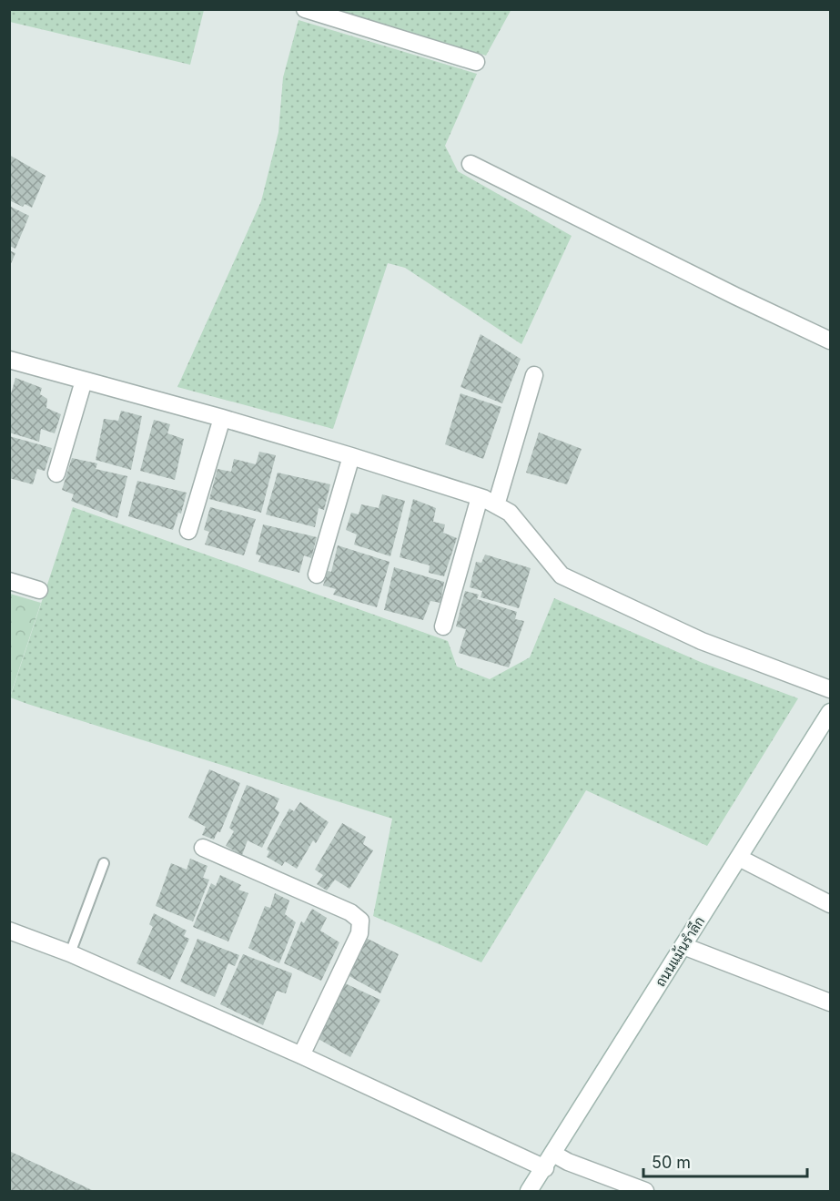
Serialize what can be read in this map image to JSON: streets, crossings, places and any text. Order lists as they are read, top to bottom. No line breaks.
{"streets":{"street":["ถนนแม้นรำลึก"]},"scale_bar":"50 m"}
